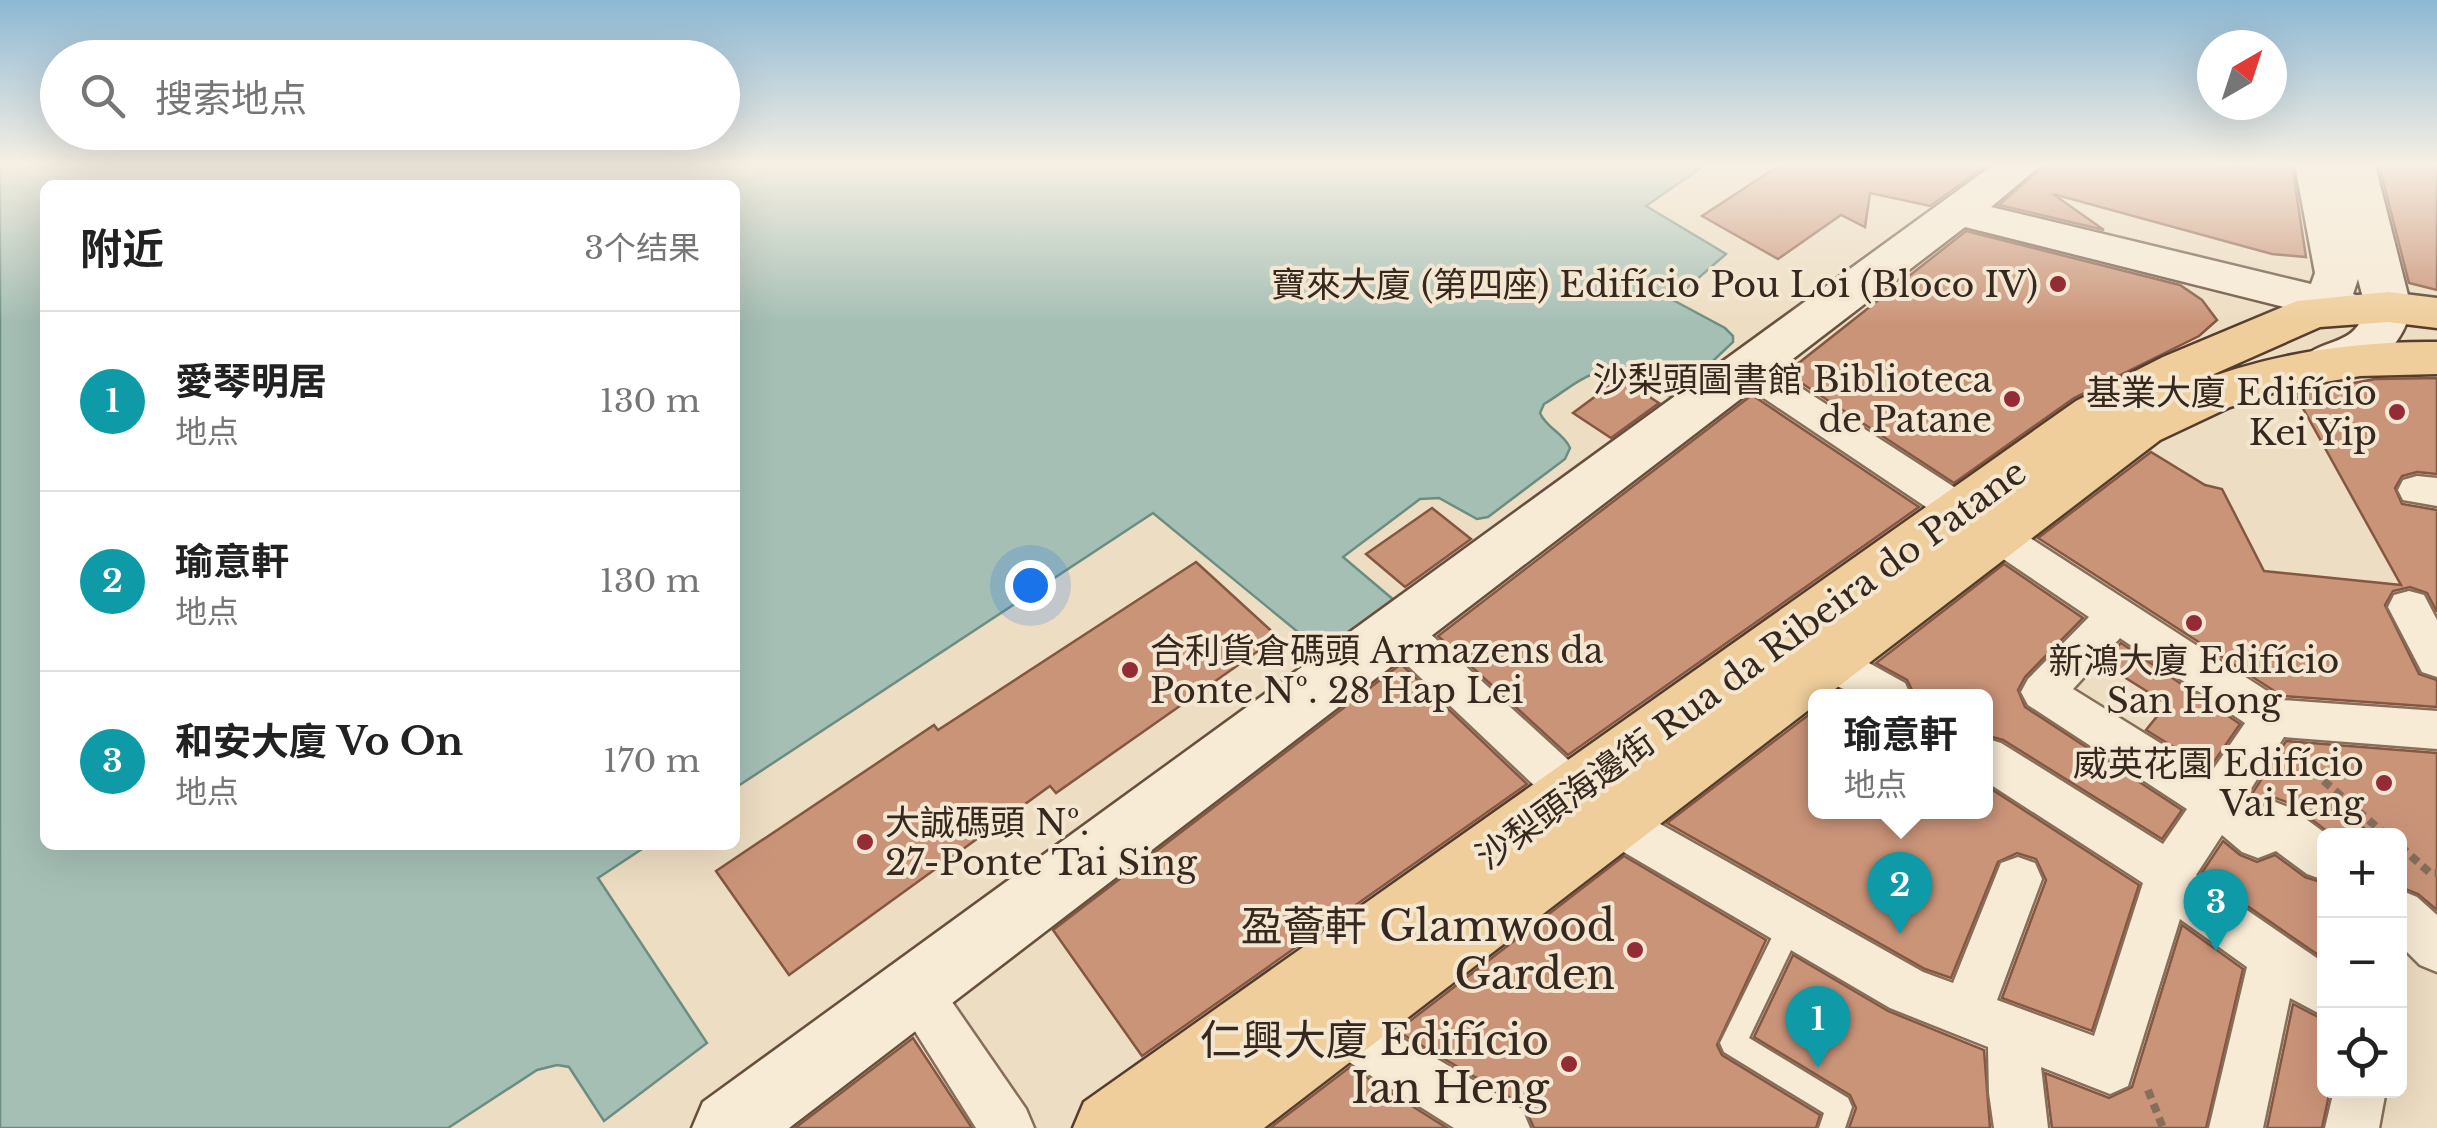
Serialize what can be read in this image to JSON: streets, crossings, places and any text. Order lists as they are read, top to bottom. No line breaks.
{"streets":{"main road":["沙梨頭海邊街 Rua da Ribeira do Patane"]},"places":["寶來大廈 (第四座) Edifício Pou Loi (Bloco IV)","沙梨頭圖書館 Biblioteca de Patane","基業大廈 Edifício Kei Yip","新鴻大廈 Edifício San Hong","合利貨倉碼頭 Armazens da Ponte Nº. 28 Hap Lei","威英花園 Edifício Vai Ieng","大誠碼頭 Nº. 27-Ponte Tai Sing","盈薈軒 Glamwood Garden","仁興大廈 Edifício Ian Heng"],"north":"top right","page":{"search":"搜索地点","heading":["附近","3个结果"],"list":[{"mark":"1","name":"愛琴明居","note":"地点","value":"130 m"},{"mark":"2","name":"瑜意軒","note":"地点","value":"130 m"},{"mark":"3","name":"和安大廈 Vo On","note":"地点","value":"170 m"}],"popup":["瑜意軒","地点"],"map_buttons":["+","−"],"pins":["2","3","1"]}}
